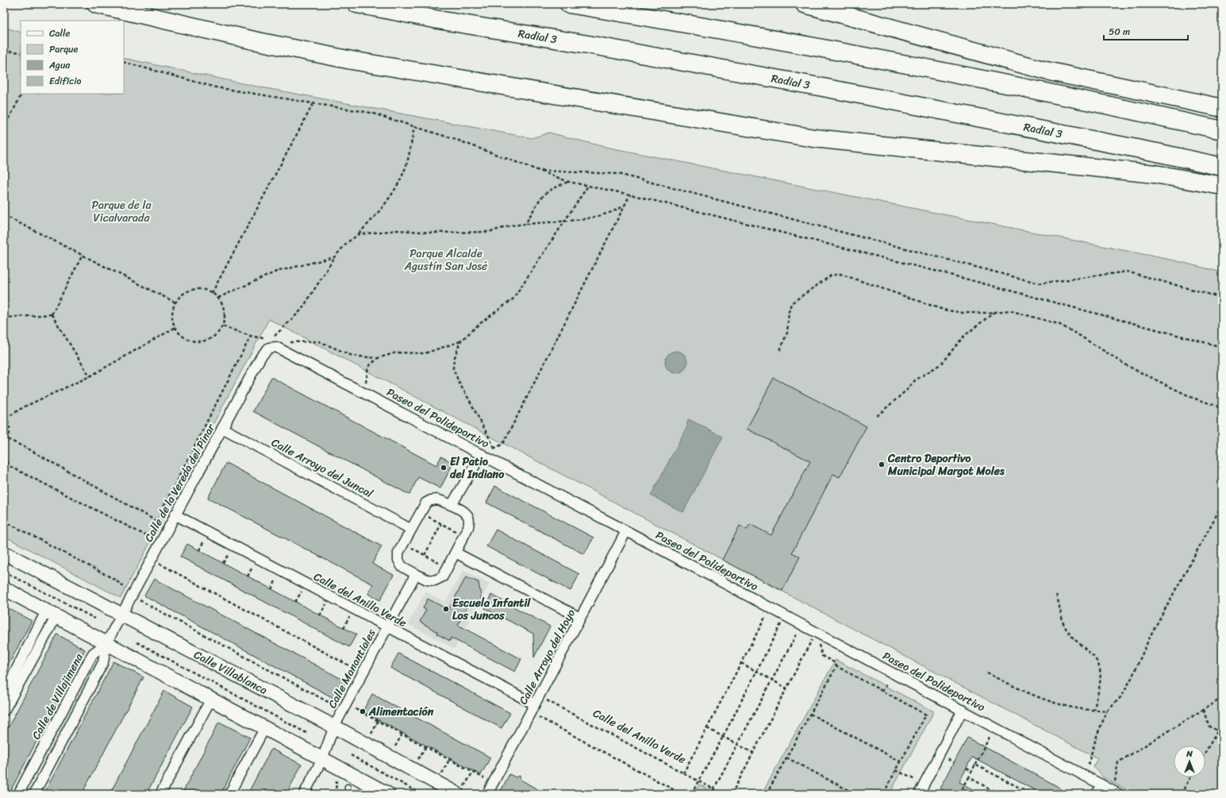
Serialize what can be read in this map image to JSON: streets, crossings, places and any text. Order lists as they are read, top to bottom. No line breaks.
{"streets":{"highway":["Radial 3"],"main road":["Calle Villablanca"],"street":["Paseo del Polideportivo","Calle Arroyo del Juncal","Calle de la Vereda del Pinar","Calle del Anillo Verde","Calle Arroyo del Hoyo","Calle Manantiales","Calle de Villajimena"]},"crossings":[["Paseo del Polideportivo","Calle de la Vereda del Pinar"],["Paseo del Polideportivo","Calle Arroyo del Hoyo"],["Calle Arroyo del Juncal","Calle de la Vereda del Pinar"],["Calle de la Vereda del Pinar","Calle del Anillo Verde"],["Calle de la Vereda del Pinar","Calle Villablanca"],["Calle de la Vereda del Pinar","Calle de Villajimena"],["Calle del Anillo Verde","Calle Arroyo del Hoyo"],["Calle del Anillo Verde","Calle Manantiales"],["Calle Manantiales","Calle Villablanca"]],"parks":["Parque de la Vicalvarada","Parque Alcalde Agustín San José"],"places":["Centro Deportivo Municipal Margot Moles","El Patio del Indiano","Escuela Infantil Los Juncos","Alimentación"],"legend":["Calle","Parque","Agua","Edificio"],"scale_bar":"50 m","north":"top"}
